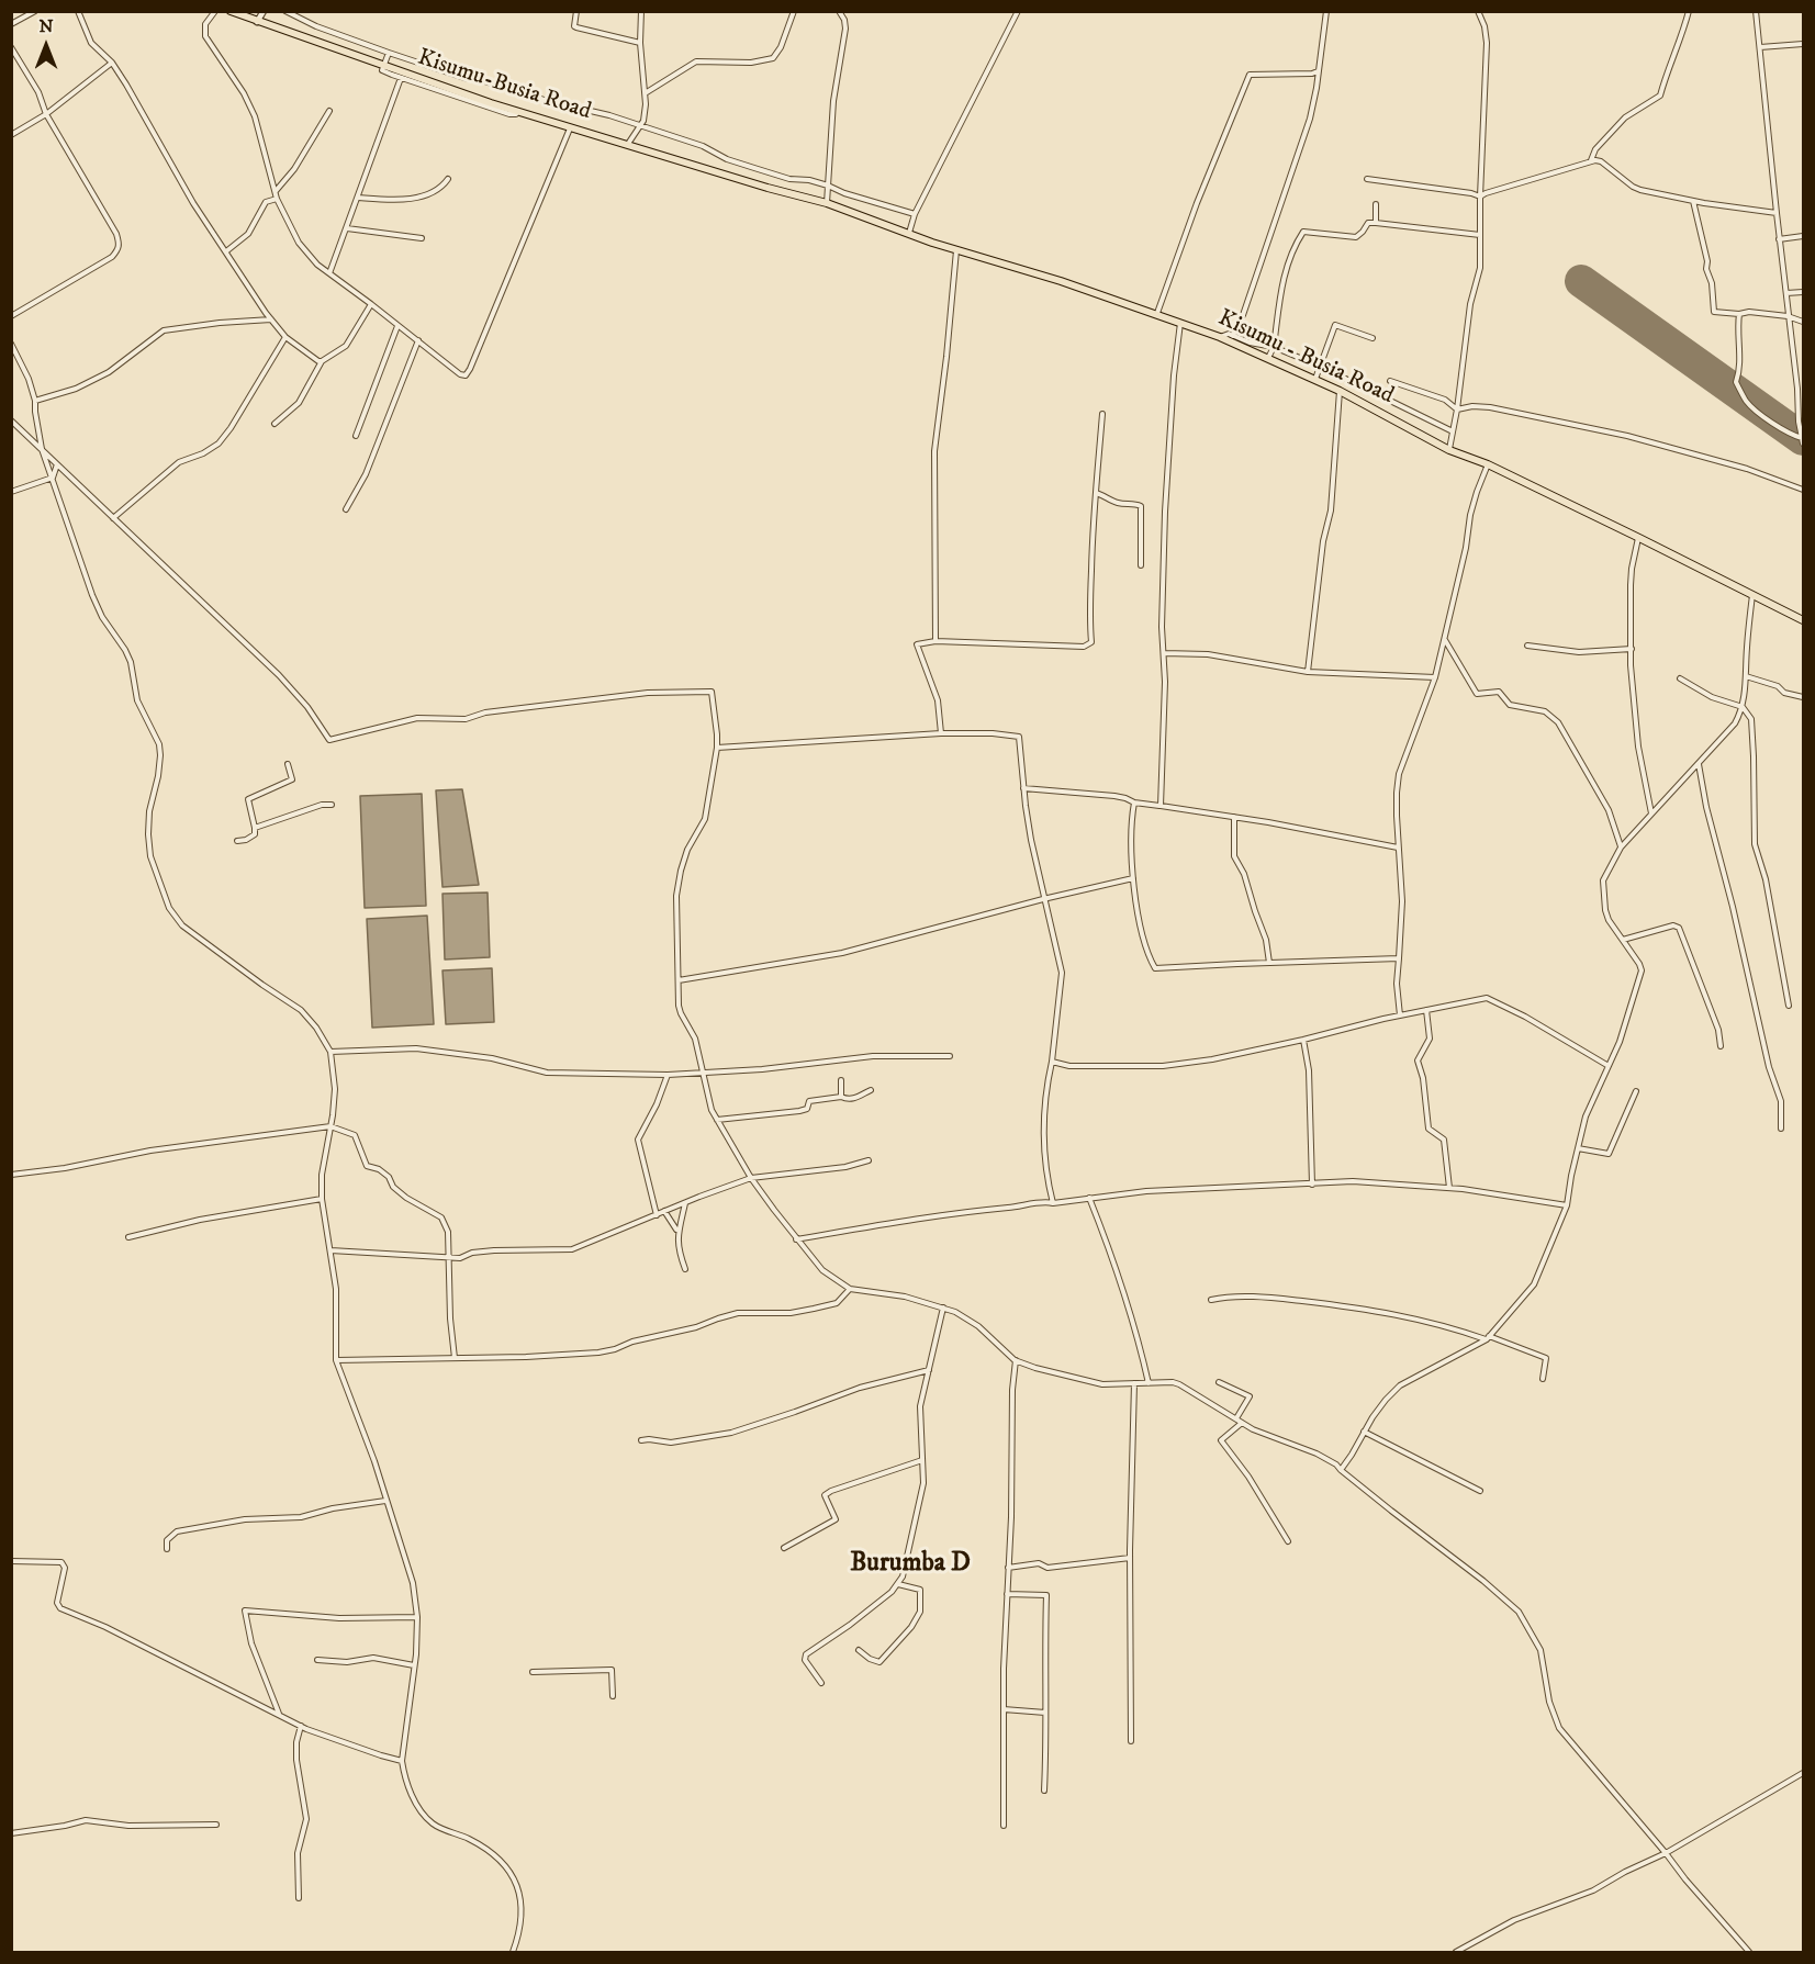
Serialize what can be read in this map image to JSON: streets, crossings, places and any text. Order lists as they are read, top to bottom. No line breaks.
{"streets":{"highway":["Kisumu-Busia Road","Kisumu - Busia Road"]},"crossings":[["Kisumu-Busia Road","Kisumu - Busia Road"]],"districts":["Burumba D"],"north":"top"}
